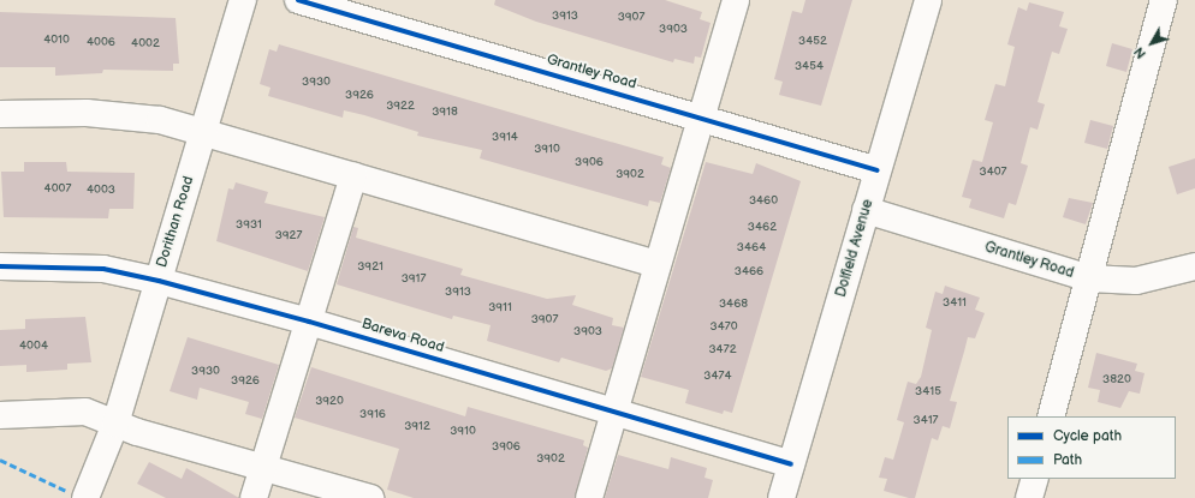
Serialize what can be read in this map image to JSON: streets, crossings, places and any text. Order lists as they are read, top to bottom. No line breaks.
{"streets":{"street":["Grantley Road","Dorithan Road","Dolfield Avenue","Bareva Road"]},"crossings":[["Grantley Road","Dolfield Avenue"],["Dorithan Road","Bareva Road"],["Dolfield Avenue","Bareva Road"]],"house_numbers":["3913","3907","3903","4010","3452","4006","4002","3454","3930","3926","3922","3918","3914","3910","3906","3407","3902","4007","4003","3460","3931","3462","3927","3464","3921","3466","3917","3913","3411","3468","3911","3907","3470","3903","4004","3472","3930","3474","3820","3926","3415","3920","3916","3417","3912","3910","3906","3902"],"legend":["Cycle path","Path"],"north":"bottom left"}
